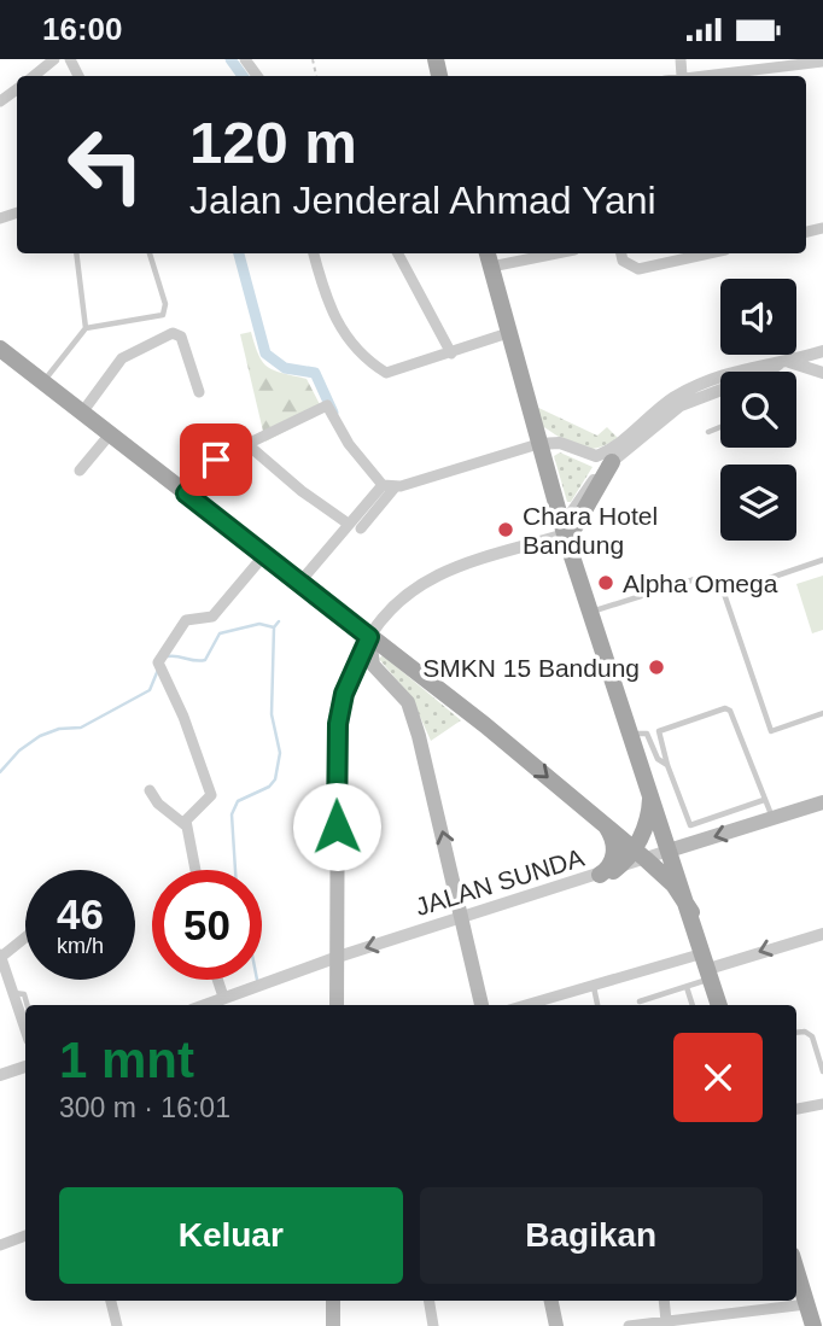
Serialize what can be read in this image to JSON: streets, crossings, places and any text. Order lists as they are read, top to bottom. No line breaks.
{"streets":{"street":["JALAN SUNDA"]},"places":["Chara Hotel Bandung","Alpha Omega","SMKN 15 Bandung"],"page":{"status":"16:00","turn":["120 m","Jalan Jenderal Ahmad Yani"],"speed":"46 km/h","limit":"50","heading":["1 mnt","300 m · 16:01"],"buttons":["Keluar","Bagikan"]}}
